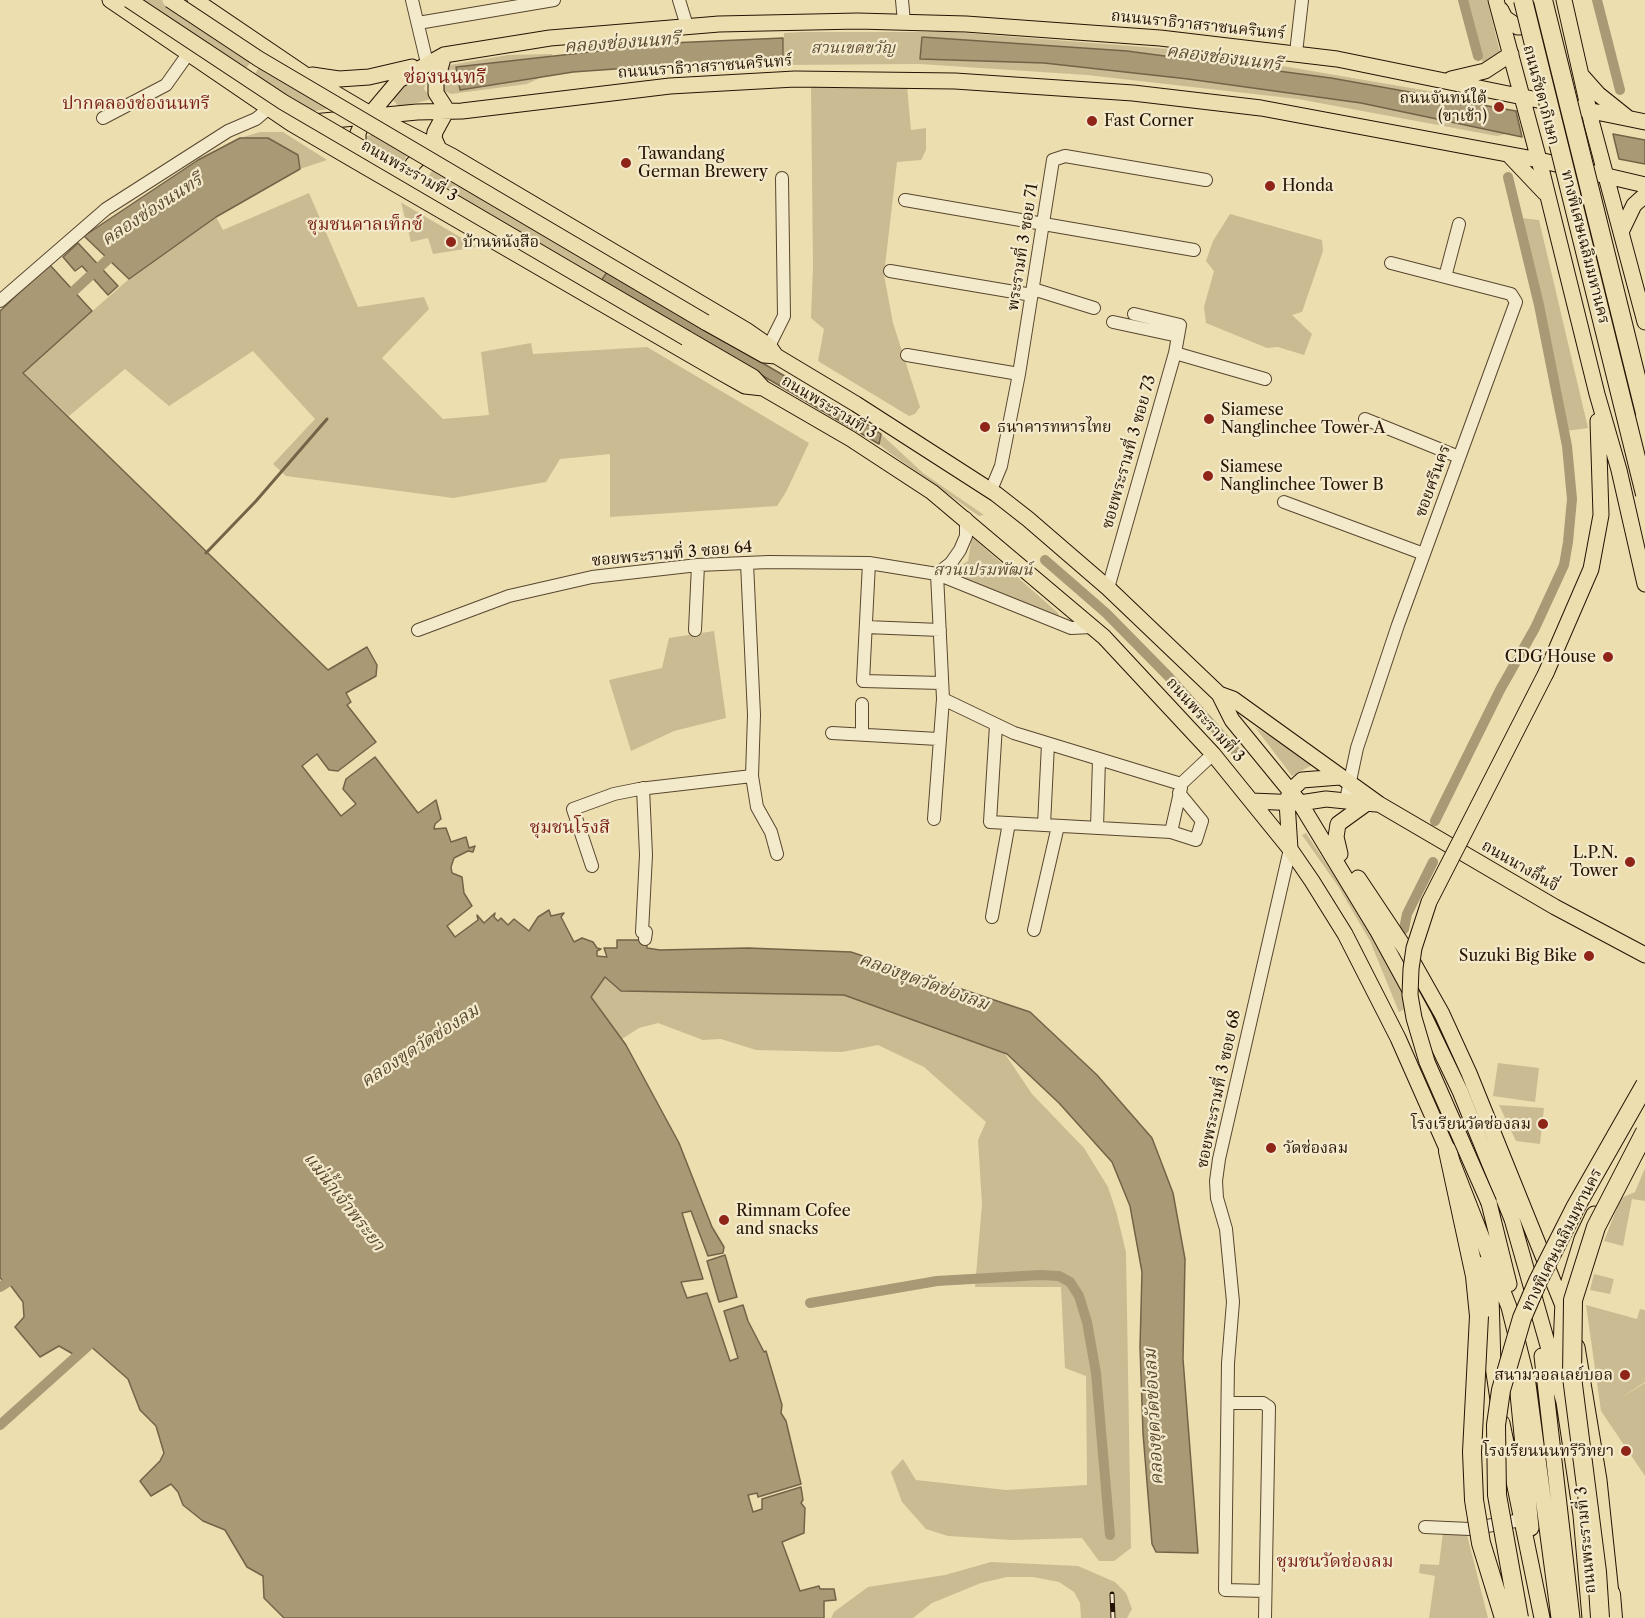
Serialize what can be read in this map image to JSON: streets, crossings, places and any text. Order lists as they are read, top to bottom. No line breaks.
{"streets":{"highway":["ทางพิเศษเฉลิมมหานคร"],"main road":["ถนนนราธิวาสราชนครินทร์","ถนนรัชดาภิเษก","ถนนพระรามที่ 3","ถนนนางลิ้นจี่"],"street":["พระรามที่ 3 ซอย 71","ซอยพระรามที่ 3 ซอย 73","ซอยศรีนคร","ซอยพระรามที่ 3 ซอย 64","ซอยพระรามที่ 3 ซอย 68"]},"crossings":[["ถนนนราธิวาสราชนครินทร์","ถนนรัชดาภิเษก"],["ถนนนราธิวาสราชนครินทร์","ถนนพระรามที่ 3"],["ถนนพระรามที่ 3","พระรามที่ 3 ซอย 71"],["ถนนพระรามที่ 3","ทางพิเศษเฉลิมมหานคร"],["ถนนพระรามที่ 3","ซอยพระรามที่ 3 ซอย 73"],["ถนนพระรามที่ 3","ซอยพระรามที่ 3 ซอย 64"],["ถนนพระรามที่ 3","ถนนนางลิ้นจี่"],["ถนนพระรามที่ 3","ซอยพระรามที่ 3 ซอย 68"],["ซอยศรีนคร","ถนนนางลิ้นจี่"]],"districts":["ช่องนนทรี","ปากคลองช่องนนทรี","ชุมชนคาลเท็กซ์","ชุมชนโรงสี","ชุมชนวัดช่องลม"],"water":["คลองช่องนนทรี","คลองขุดวัดช่องลม","แม่น้ำเจ้าพระยา"],"parks":["สวนเขตขวัญ","สวนเปรมพัฒน์"],"places":["ถนนจันทน์ใต้ (ขาเข้า)","Fast Corner","Tawandang German Brewery","Honda","บ้านหนังสือ","Siamese Nanglinchee Tower A","ธนาคารทหารไทย","Siamese Nanglinchee Tower B","CDG House","L.P.N. Tower","Suzuki Big Bike","โรงเรียนวัดช่องลม","วัดช่องลม","Rimnam Cofee and snacks","สนามวอลเลย์บอล","โรงเรียนนนทรีวิทยา"]}
